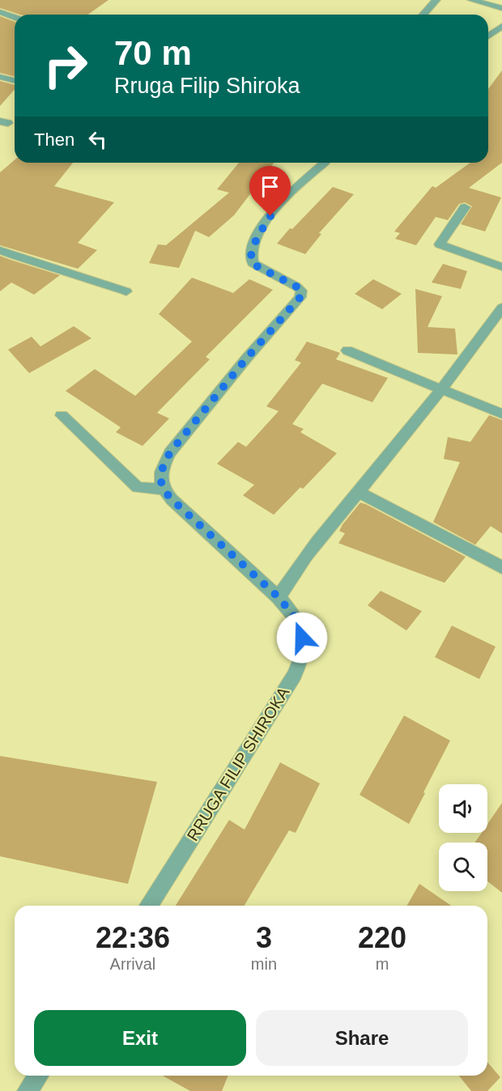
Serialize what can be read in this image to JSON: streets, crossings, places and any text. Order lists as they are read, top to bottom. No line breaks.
{"streets":{"street":["RRUGA FILIP SHIROKA"]},"page":{"turn":["70 m","Rruga Filip Shiroka"],"then":"Then","eta":["22:36","Arrival","3","min","220","m"],"buttons":["Exit","Share"]}}
